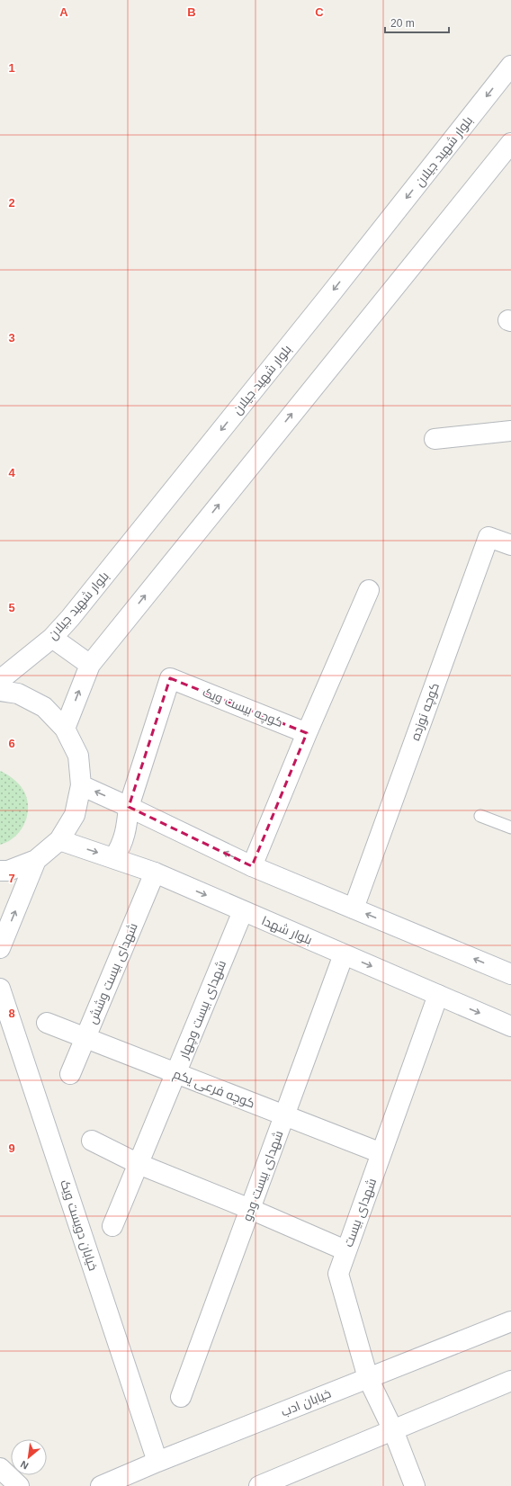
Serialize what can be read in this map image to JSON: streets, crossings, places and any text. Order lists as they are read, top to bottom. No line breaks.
{"streets":{"street":["بلوار شهید جیلان","کوچه بیست ویک","کوچه نوزده","بلوار شهدا","شهدای بیست وشش","شهدای بیست وچهار","کوچه فرعی یکم","شهدای بیست ودو","شهدای بیست","خیابان دویست ویک","خیابان ادب"]},"crossings":[["بلوار شهدا","شهدای بیست وشش"],["بلوار شهدا","شهدای بیست وچهار"],["بلوار شهدا","شهدای بیست ودو"],["بلوار شهدا","شهدای بیست"],["شهدای بیست وشش","کوچه فرعی یکم"],["شهدای بیست وچهار","کوچه فرعی یکم"],["کوچه فرعی یکم","شهدای بیست ودو"],["کوچه فرعی یکم","شهدای بیست"],["شهدای بیست","خیابان ادب"],["خیابان دویست ویک","خیابان ادب"]],"scale_bar":"20 m","north":"bottom left","grid":{"columns":["A","B","C"],"rows":["1","2","3","4","5","6","7","8","9"]}}
